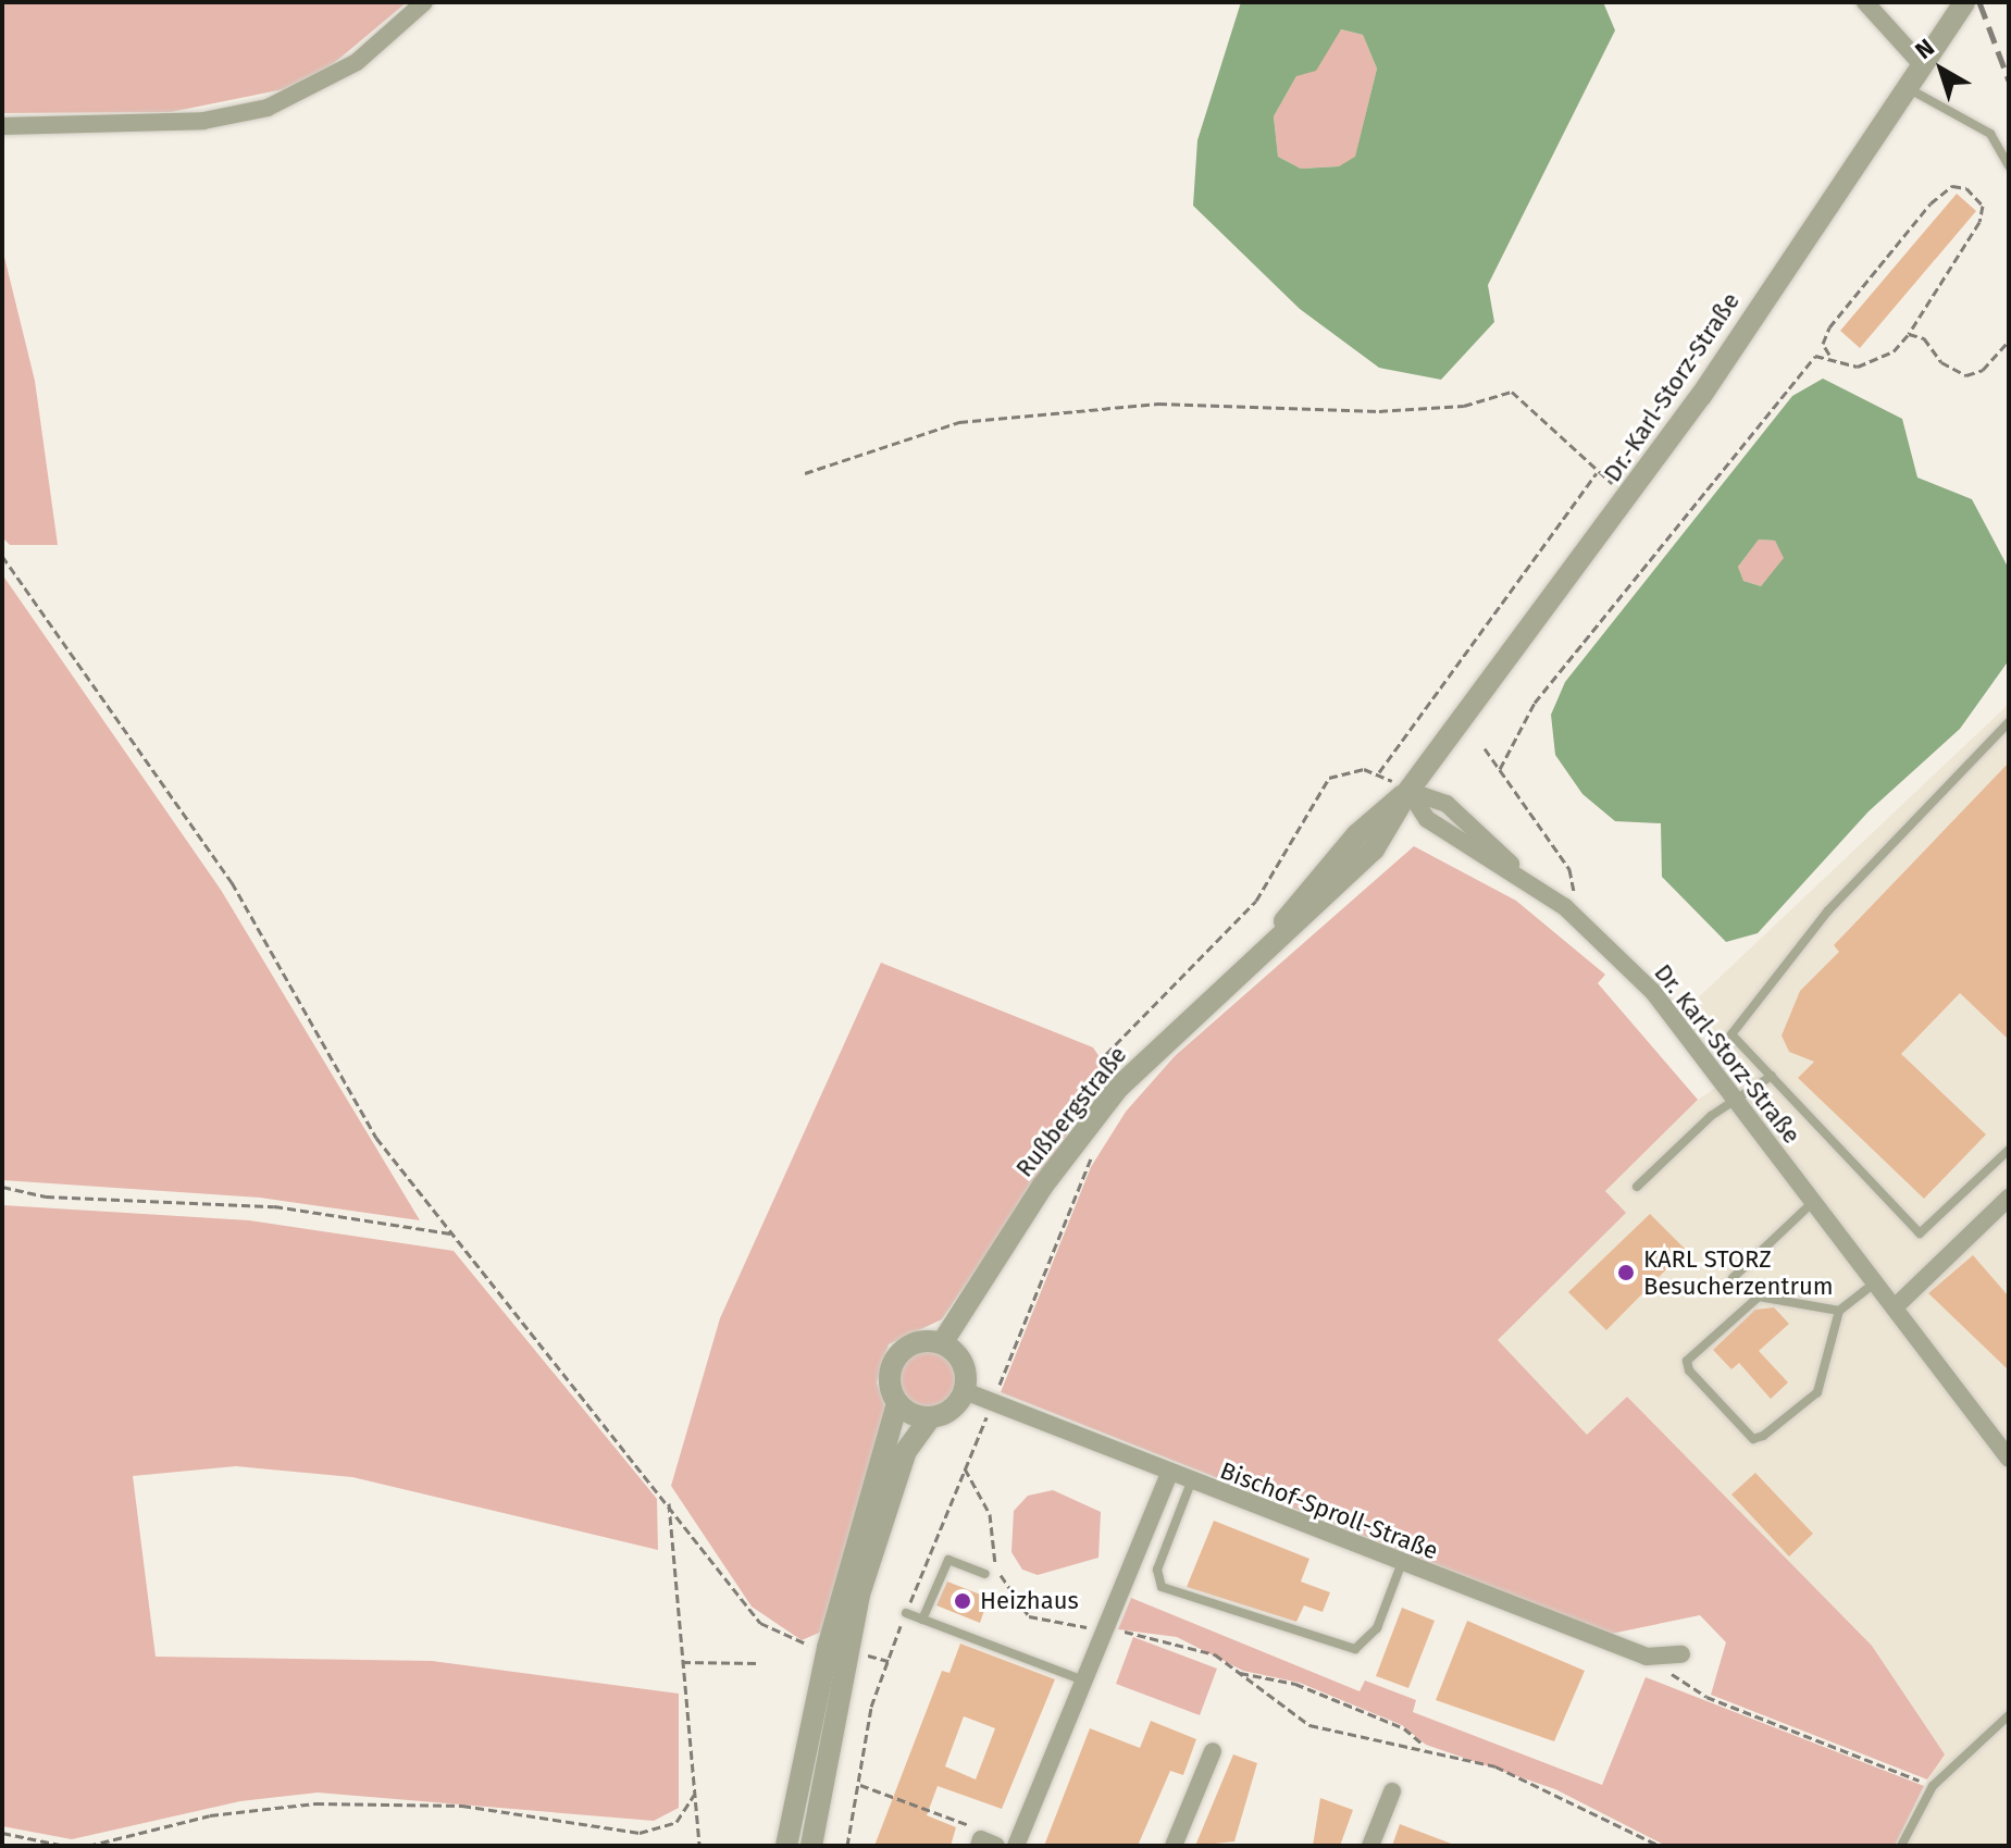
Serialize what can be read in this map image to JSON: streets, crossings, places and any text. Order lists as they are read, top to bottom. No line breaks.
{"streets":{"street":["Dr.-Karl-Storz-Straße","Dr. Karl-Storz-Straße","Rußbergstraße","Bischof-Sproll-Straße"]},"crossings":[["Dr.-Karl-Storz-Straße","Dr. Karl-Storz-Straße"],["Dr.-Karl-Storz-Straße","Rußbergstraße"],["Dr. Karl-Storz-Straße","Rußbergstraße"],["Rußbergstraße","Bischof-Sproll-Straße"]],"places":["KARL STORZ Besucherzentrum","Heizhaus"],"north":"top left"}
